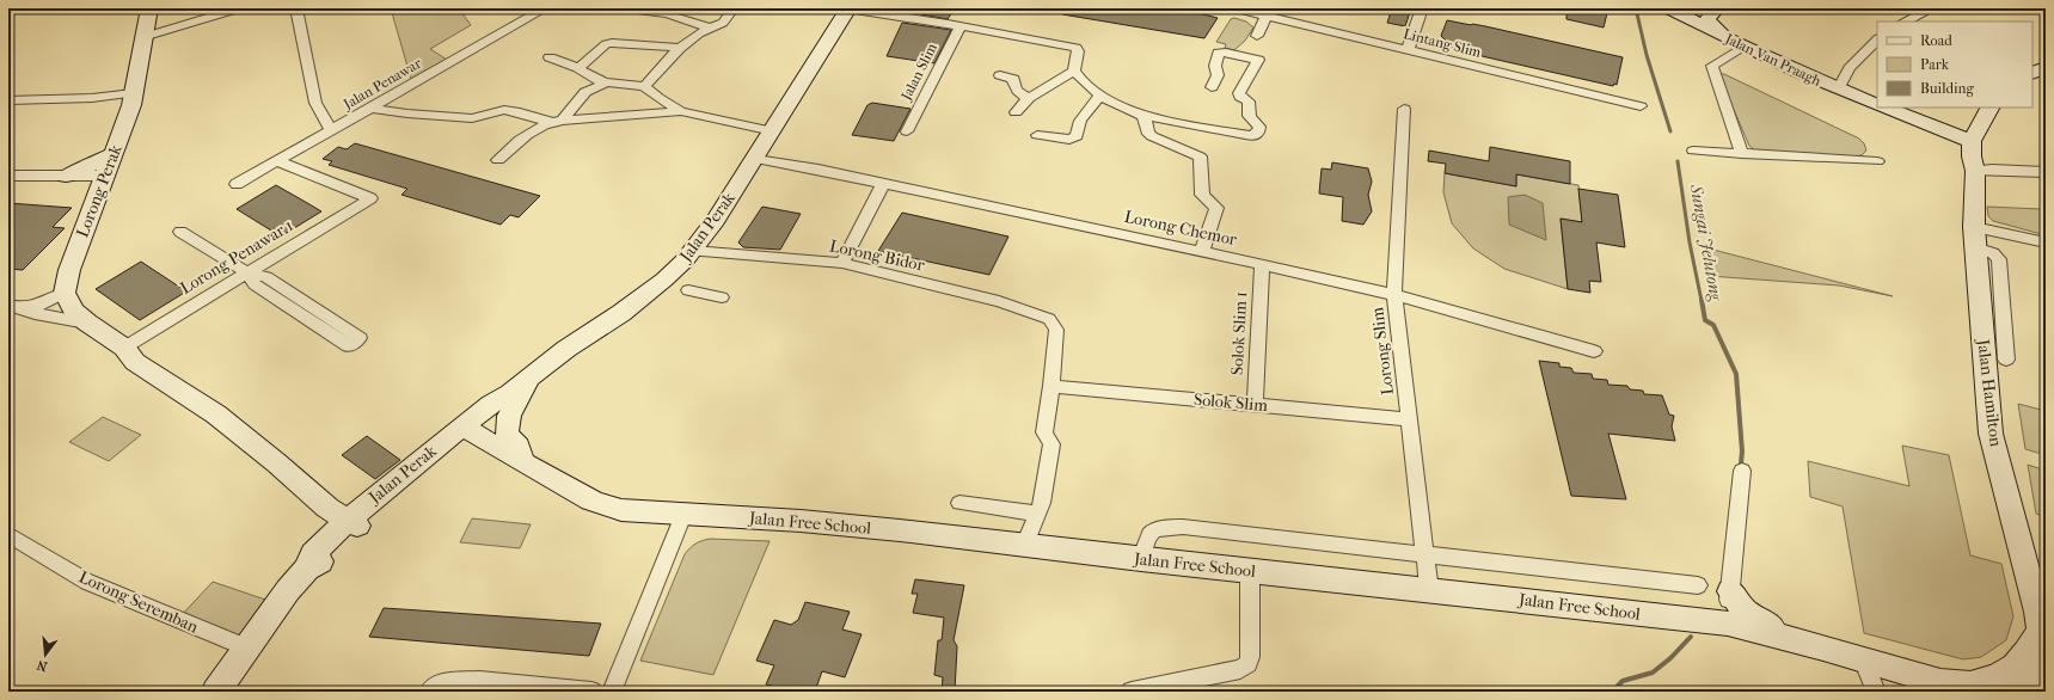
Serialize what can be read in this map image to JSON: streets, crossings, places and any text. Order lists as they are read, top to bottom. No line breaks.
{"streets":{"main road":["Jalan Van Praagh","Lorong Perak","Jalan Perak","Jalan Hamilton","Jalan Free School"],"street":["Lintang Slim","Jalan Slim","Jalan Penawar","Lorong Chemor","Lorong Bidor","Lorong Penawar 1","Solok Slim 1","Lorong Slim","Solok Slim","Lorong Seremban"]},"crossings":[["Jalan Van Praagh","Jalan Hamilton"],["Jalan Slim","Jalan Perak"],["Jalan Penawar","Lorong Penawar 1"],["Jalan Perak","Lorong Chemor"],["Jalan Perak","Lorong Bidor"],["Jalan Perak","Jalan Free School"],["Jalan Perak","Lorong Seremban"],["Lorong Chemor","Solok Slim 1"],["Lorong Chemor","Lorong Slim"],["Lorong Bidor","Solok Slim"],["Solok Slim 1","Solok Slim"],["Lorong Slim","Solok Slim"],["Lorong Slim","Jalan Free School"],["Jalan Hamilton","Jalan Free School"]],"water":["Sungai Jelutong"],"legend":["Road","Park","Building"],"north":"bottom"}
